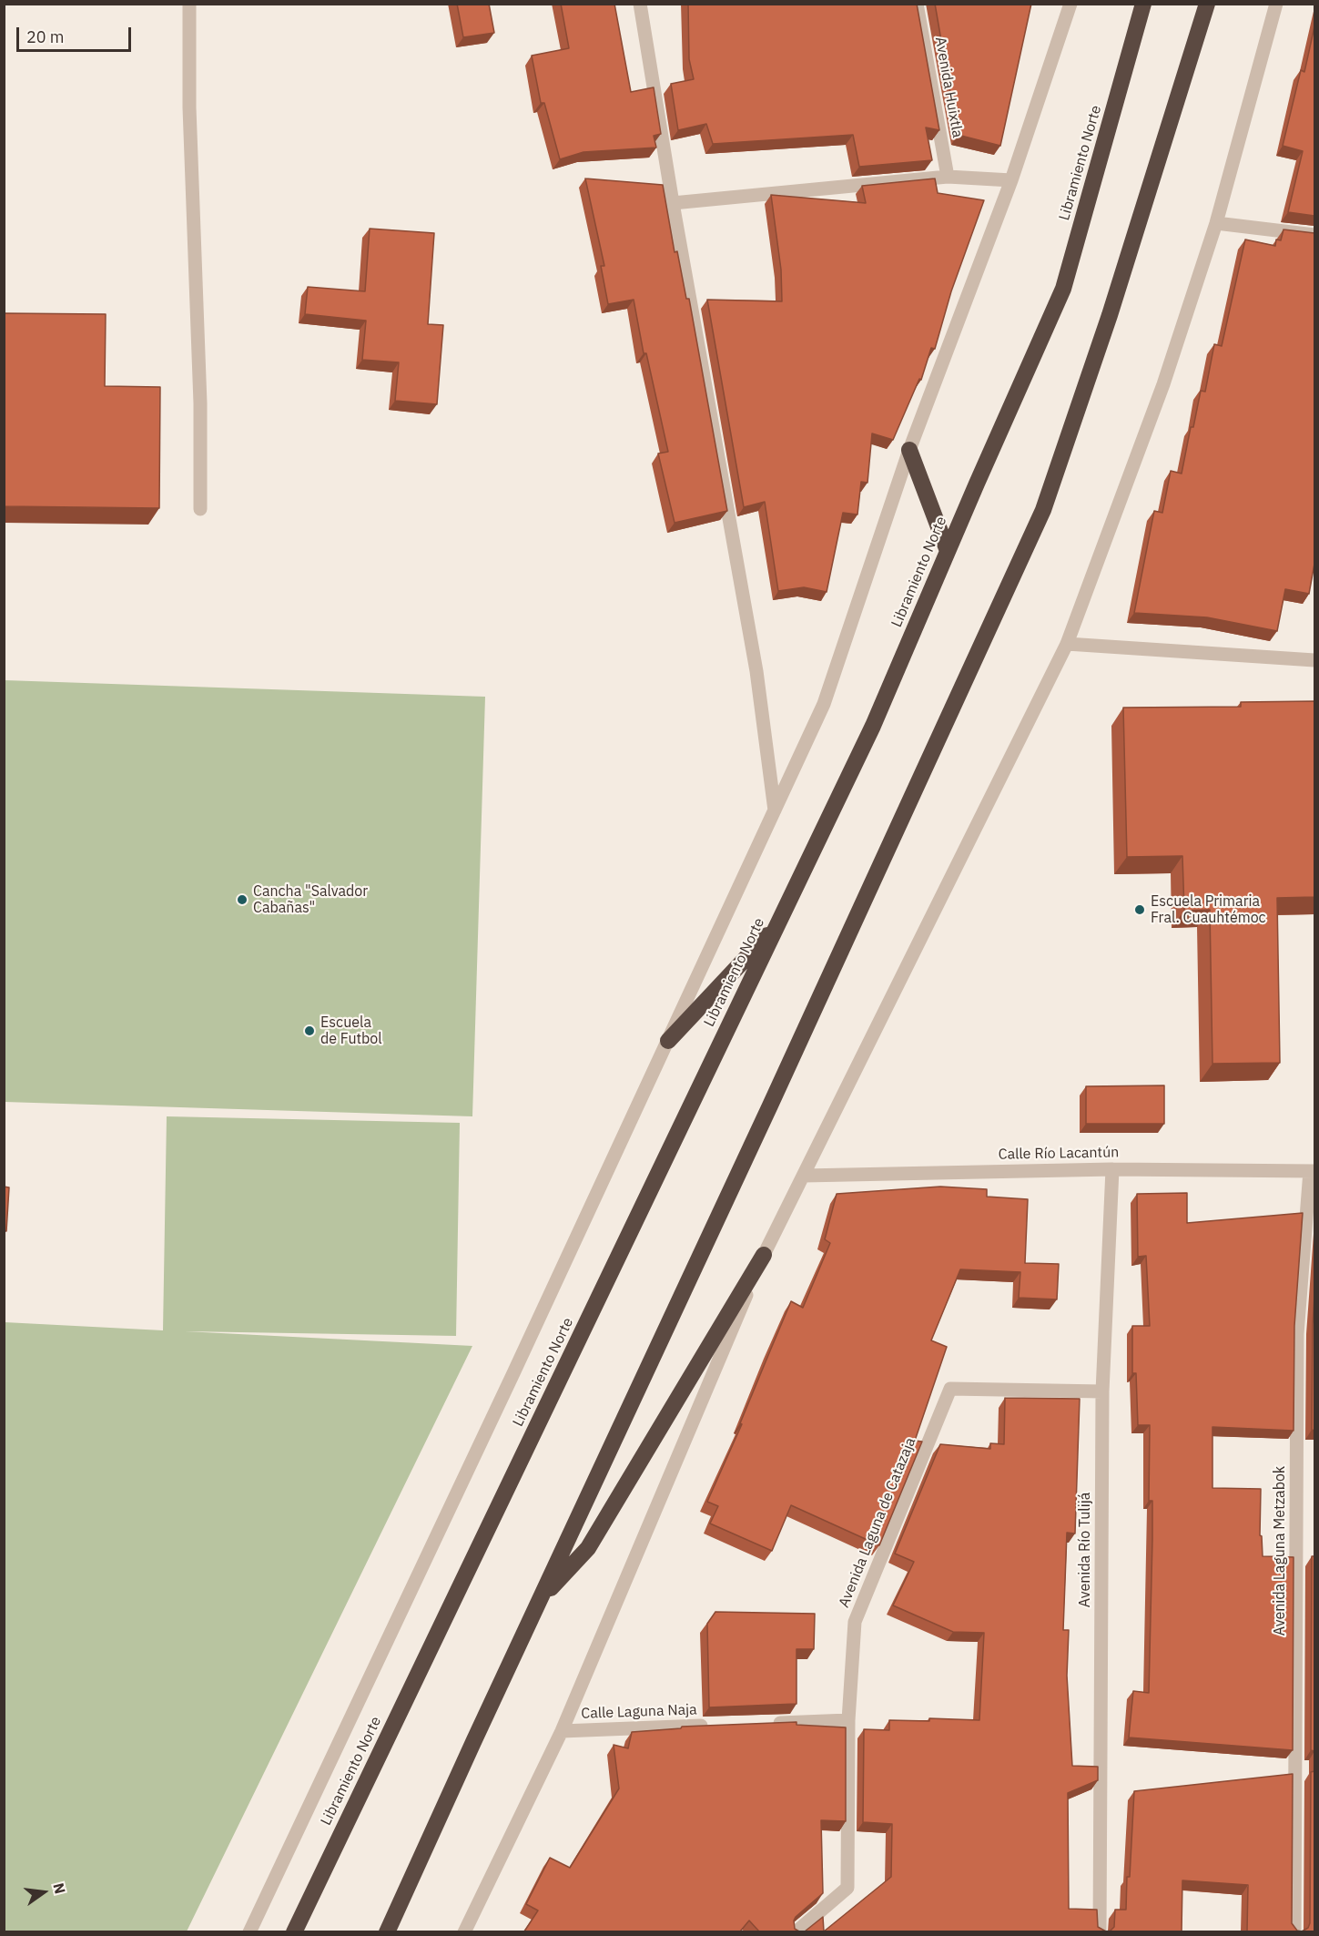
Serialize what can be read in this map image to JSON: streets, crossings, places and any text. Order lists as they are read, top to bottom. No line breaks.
{"streets":{"highway":["Libramiento Norte"],"street":["Avenida Huixtla","Calle Río Lacantún","Avenida Laguna de Catazaja","Avenida Río Tulijá","Avenida Laguna Metzabok","Calle Laguna Naja"]},"crossings":[["Calle Río Lacantún","Avenida Río Tulijá"],["Calle Río Lacantún","Avenida Laguna Metzabok"],["Avenida Laguna de Catazaja","Avenida Río Tulijá"]],"places":["Cancha \"Salvador Cabañas\"","Escuela Primaria Fral. Cuauhtémoc","Escuela de Futbol"],"scale_bar":"20 m","north":"right"}
